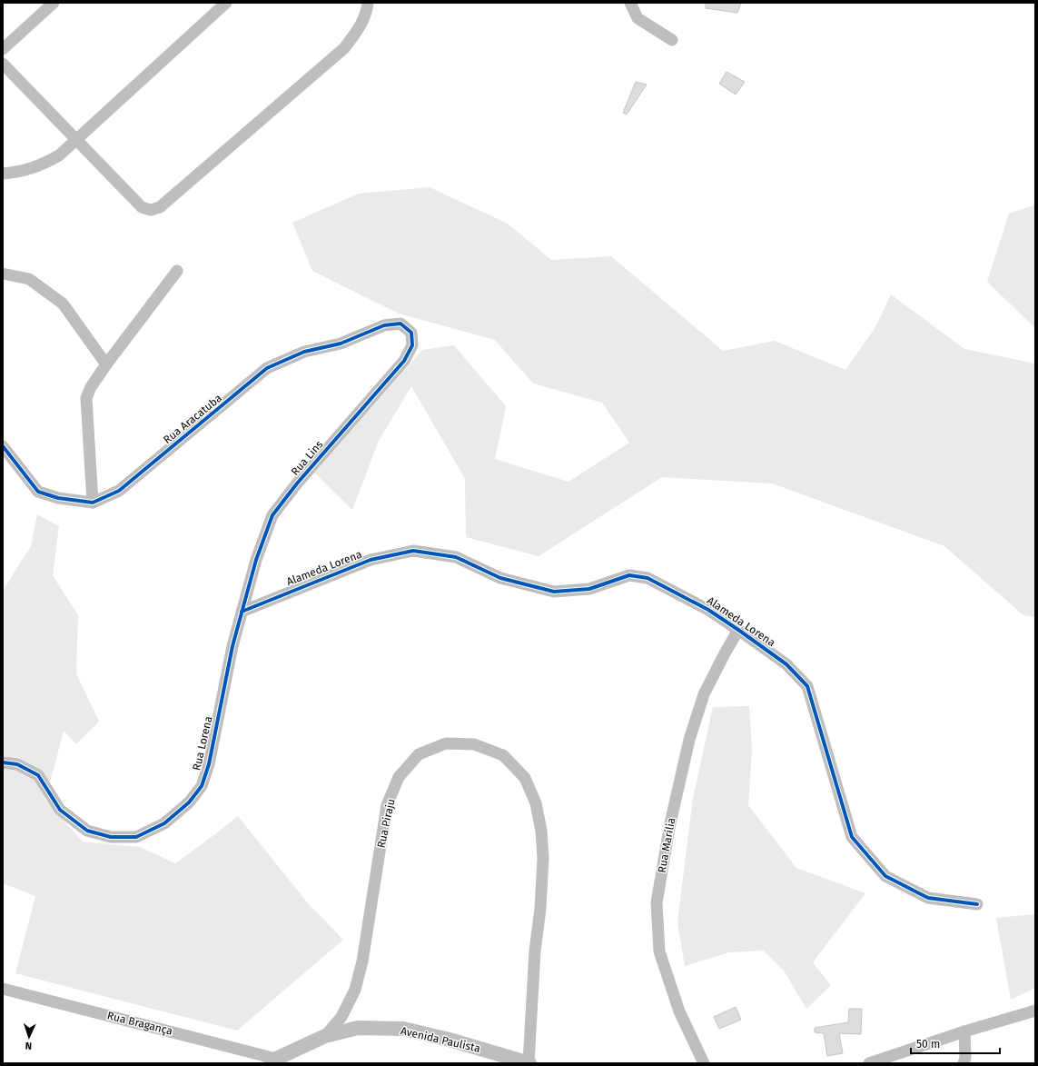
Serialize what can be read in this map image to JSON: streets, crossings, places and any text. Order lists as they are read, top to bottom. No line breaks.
{"streets":{"street":["Rua Aracatuba","Rua Lins","Alameda Lorena","Rua Lorena","Rua Piraju","Rua Marília","Rua Bragança","Avenida Paulista"]},"crossings":[["Rua Aracatuba","Rua Lins"],["Rua Lins","Alameda Lorena"],["Rua Lins","Rua Lorena"],["Alameda Lorena","Rua Lorena"],["Alameda Lorena","Rua Marília"],["Rua Piraju","Avenida Paulista"],["Rua Bragança","Avenida Paulista"]],"scale_bar":"50 m","north":"bottom"}
